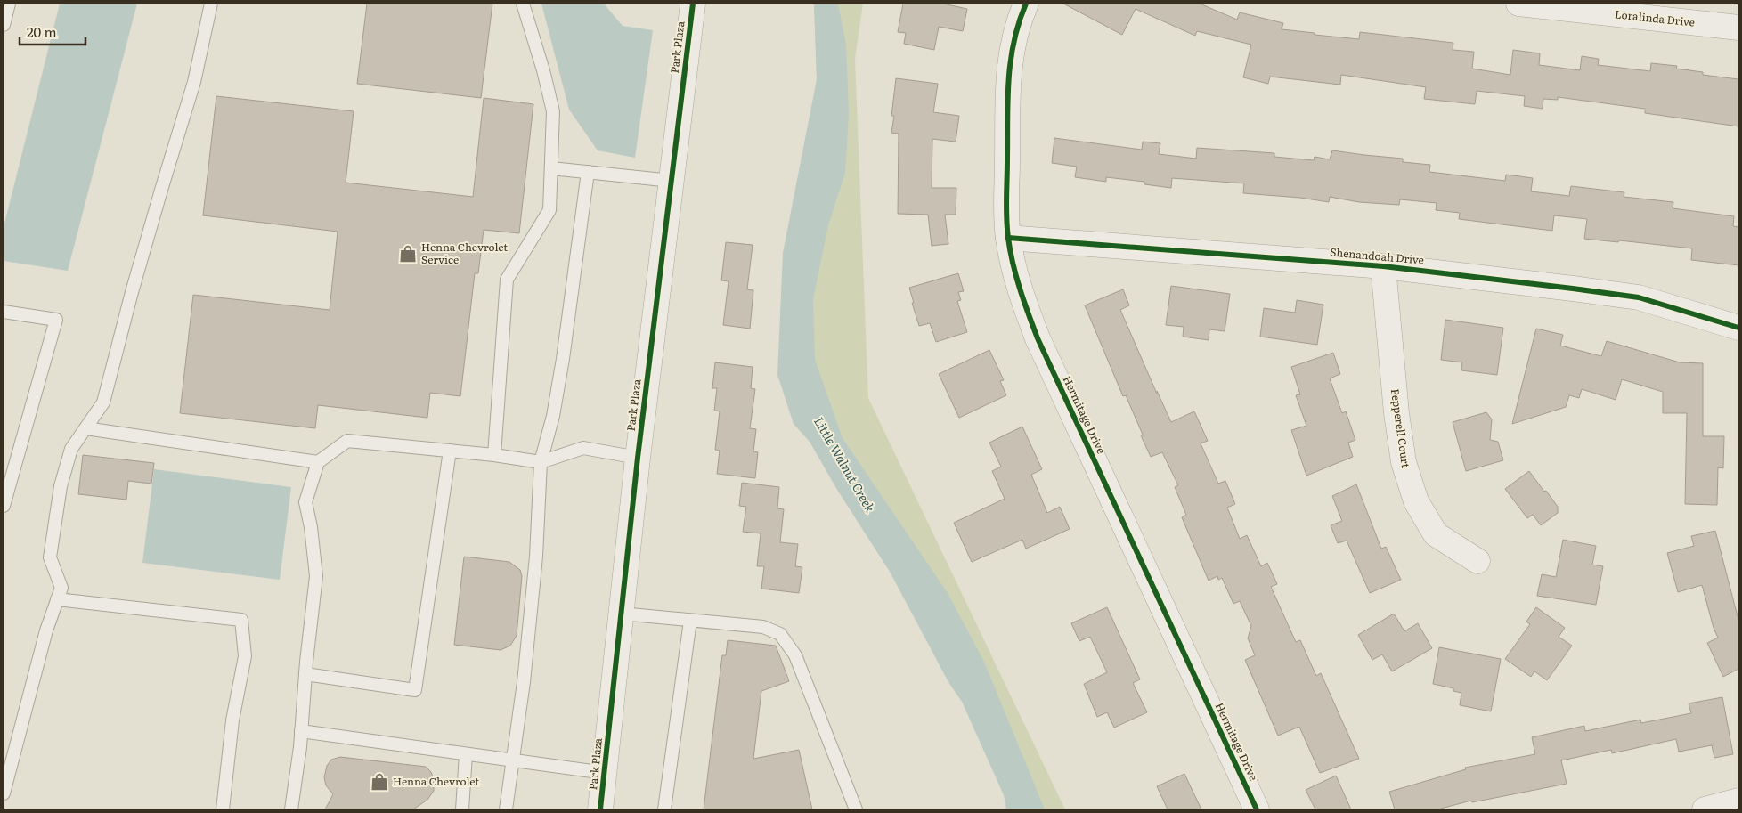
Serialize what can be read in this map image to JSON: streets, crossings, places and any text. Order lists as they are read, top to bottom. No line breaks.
{"streets":{"street":["Loralinda Drive","Park Plaza","Shenandoah Drive","Hermitage Drive","Pepperell Court"]},"crossings":[["Shenandoah Drive","Hermitage Drive"],["Shenandoah Drive","Pepperell Court"]],"water":["Little Walnut Creek"],"places":{"shop":["Henna Chevrolet Service","Henna Chevrolet"]},"scale_bar":"20 m"}
